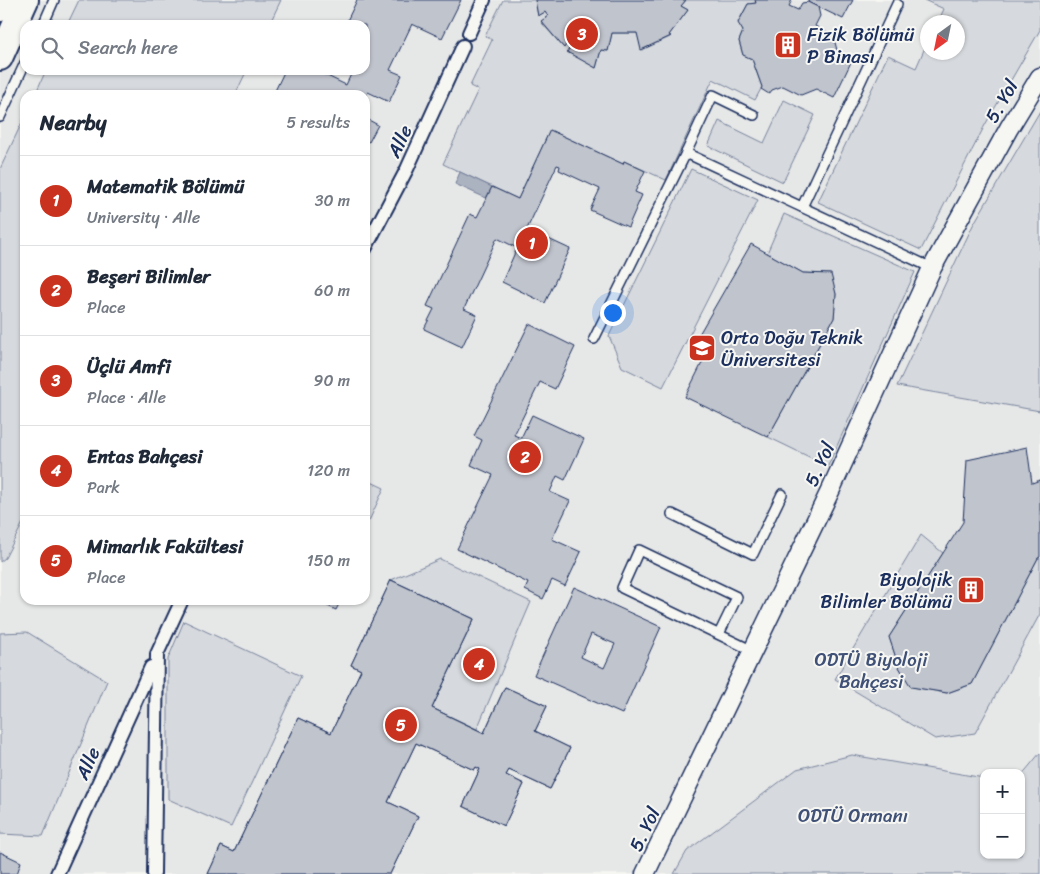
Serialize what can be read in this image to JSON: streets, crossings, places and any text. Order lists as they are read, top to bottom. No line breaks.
{"streets":{"street":["5. Yol","Alle"]},"parks":["ODTÜ Biyoloji Bahçesi","ODTÜ Ormanı"],"places":{"building":["Fizik Bölümü P Binası","Biyolojik Bilimler Bölümü"],"school or university":["Orta Doğu Teknik Üniversitesi"]},"north":"bottom left","page":{"pins":["3","1","2","4","5"],"search":"Search here","heading":["Nearby","5 results"],"list":[{"mark":"1","name":"Matematik Bölümü","note":"University · Alle","value":"30 m"},{"mark":"2","name":"Beşeri Bilimler","note":"Place","value":"60 m"},{"mark":"3","name":"Üçlü Amfi","note":"Place · Alle","value":"90 m"},{"mark":"4","name":"Entas Bahçesi","note":"Park","value":"120 m"},{"mark":"5","name":"Mimarlık Fakültesi","note":"Place","value":"150 m"}],"map_buttons":["+","−"]}}
